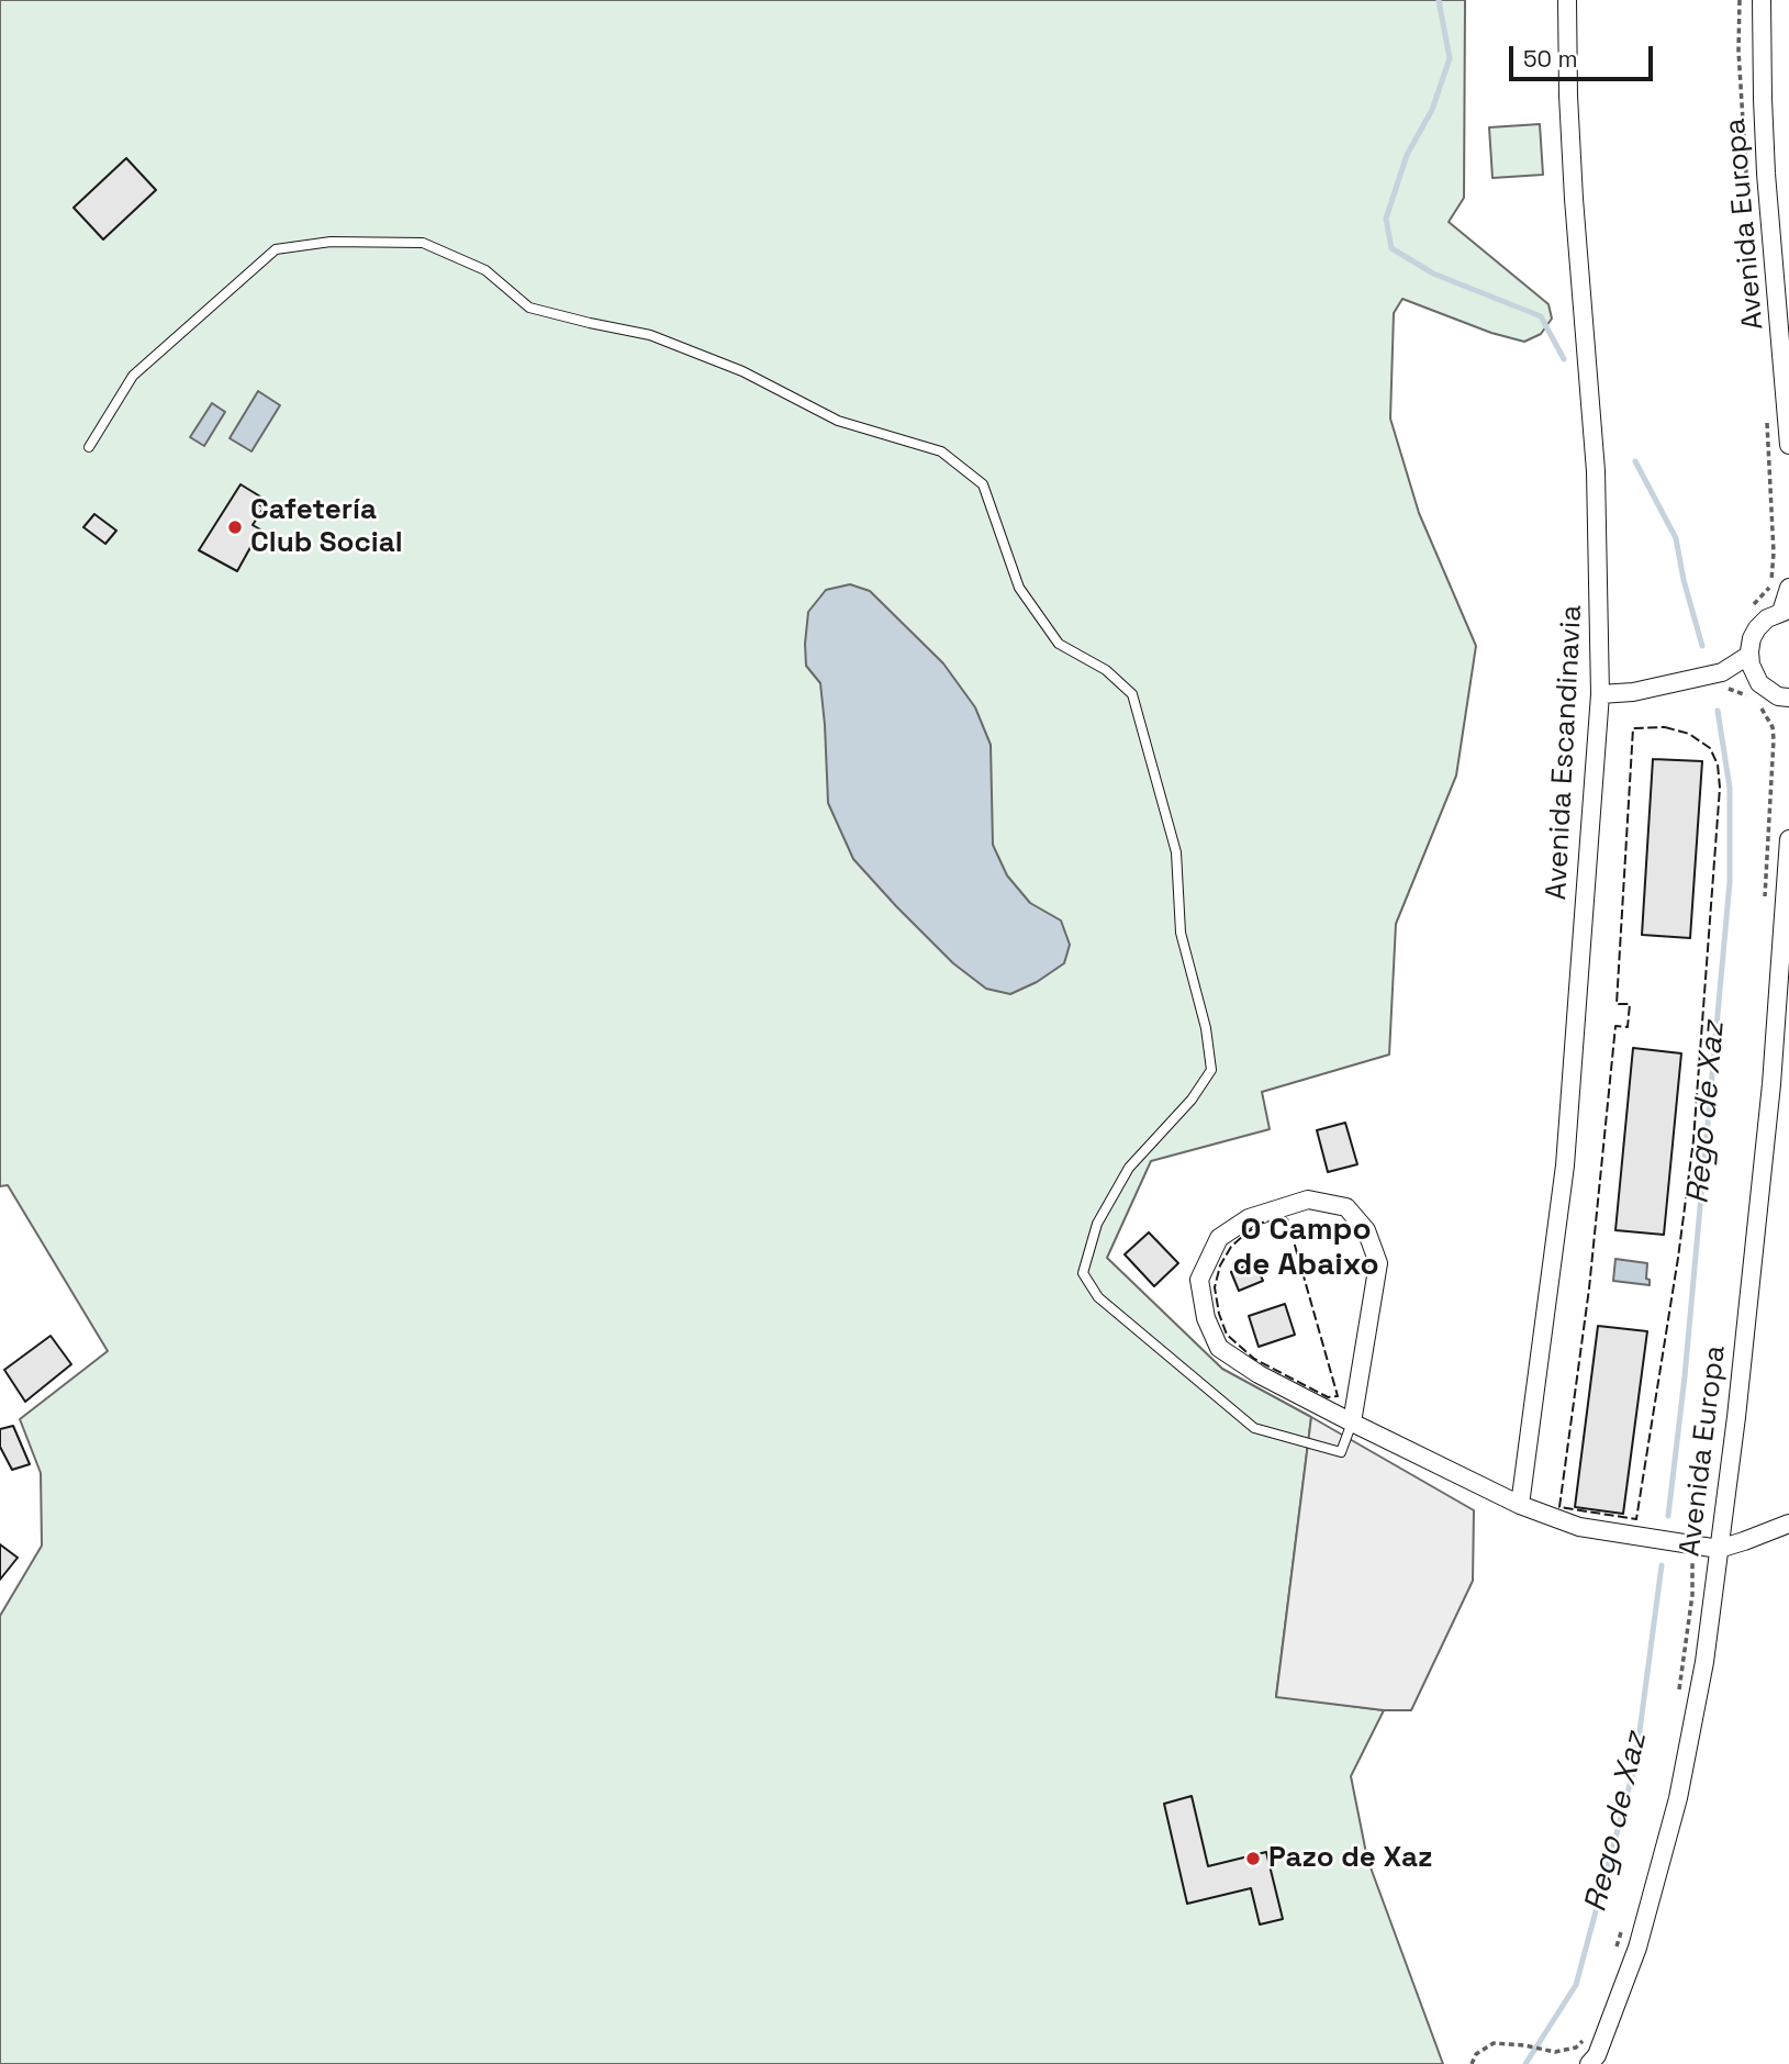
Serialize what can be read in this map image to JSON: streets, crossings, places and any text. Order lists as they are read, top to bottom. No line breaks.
{"streets":{"street":["Avenida Europa","Avenida Escandinavia"]},"districts":["O Campo de Abaixo"],"water":["Rego de Xaz"],"places":["Cafetería Club Social","Pazo de Xaz"],"scale_bar":"50 m"}
